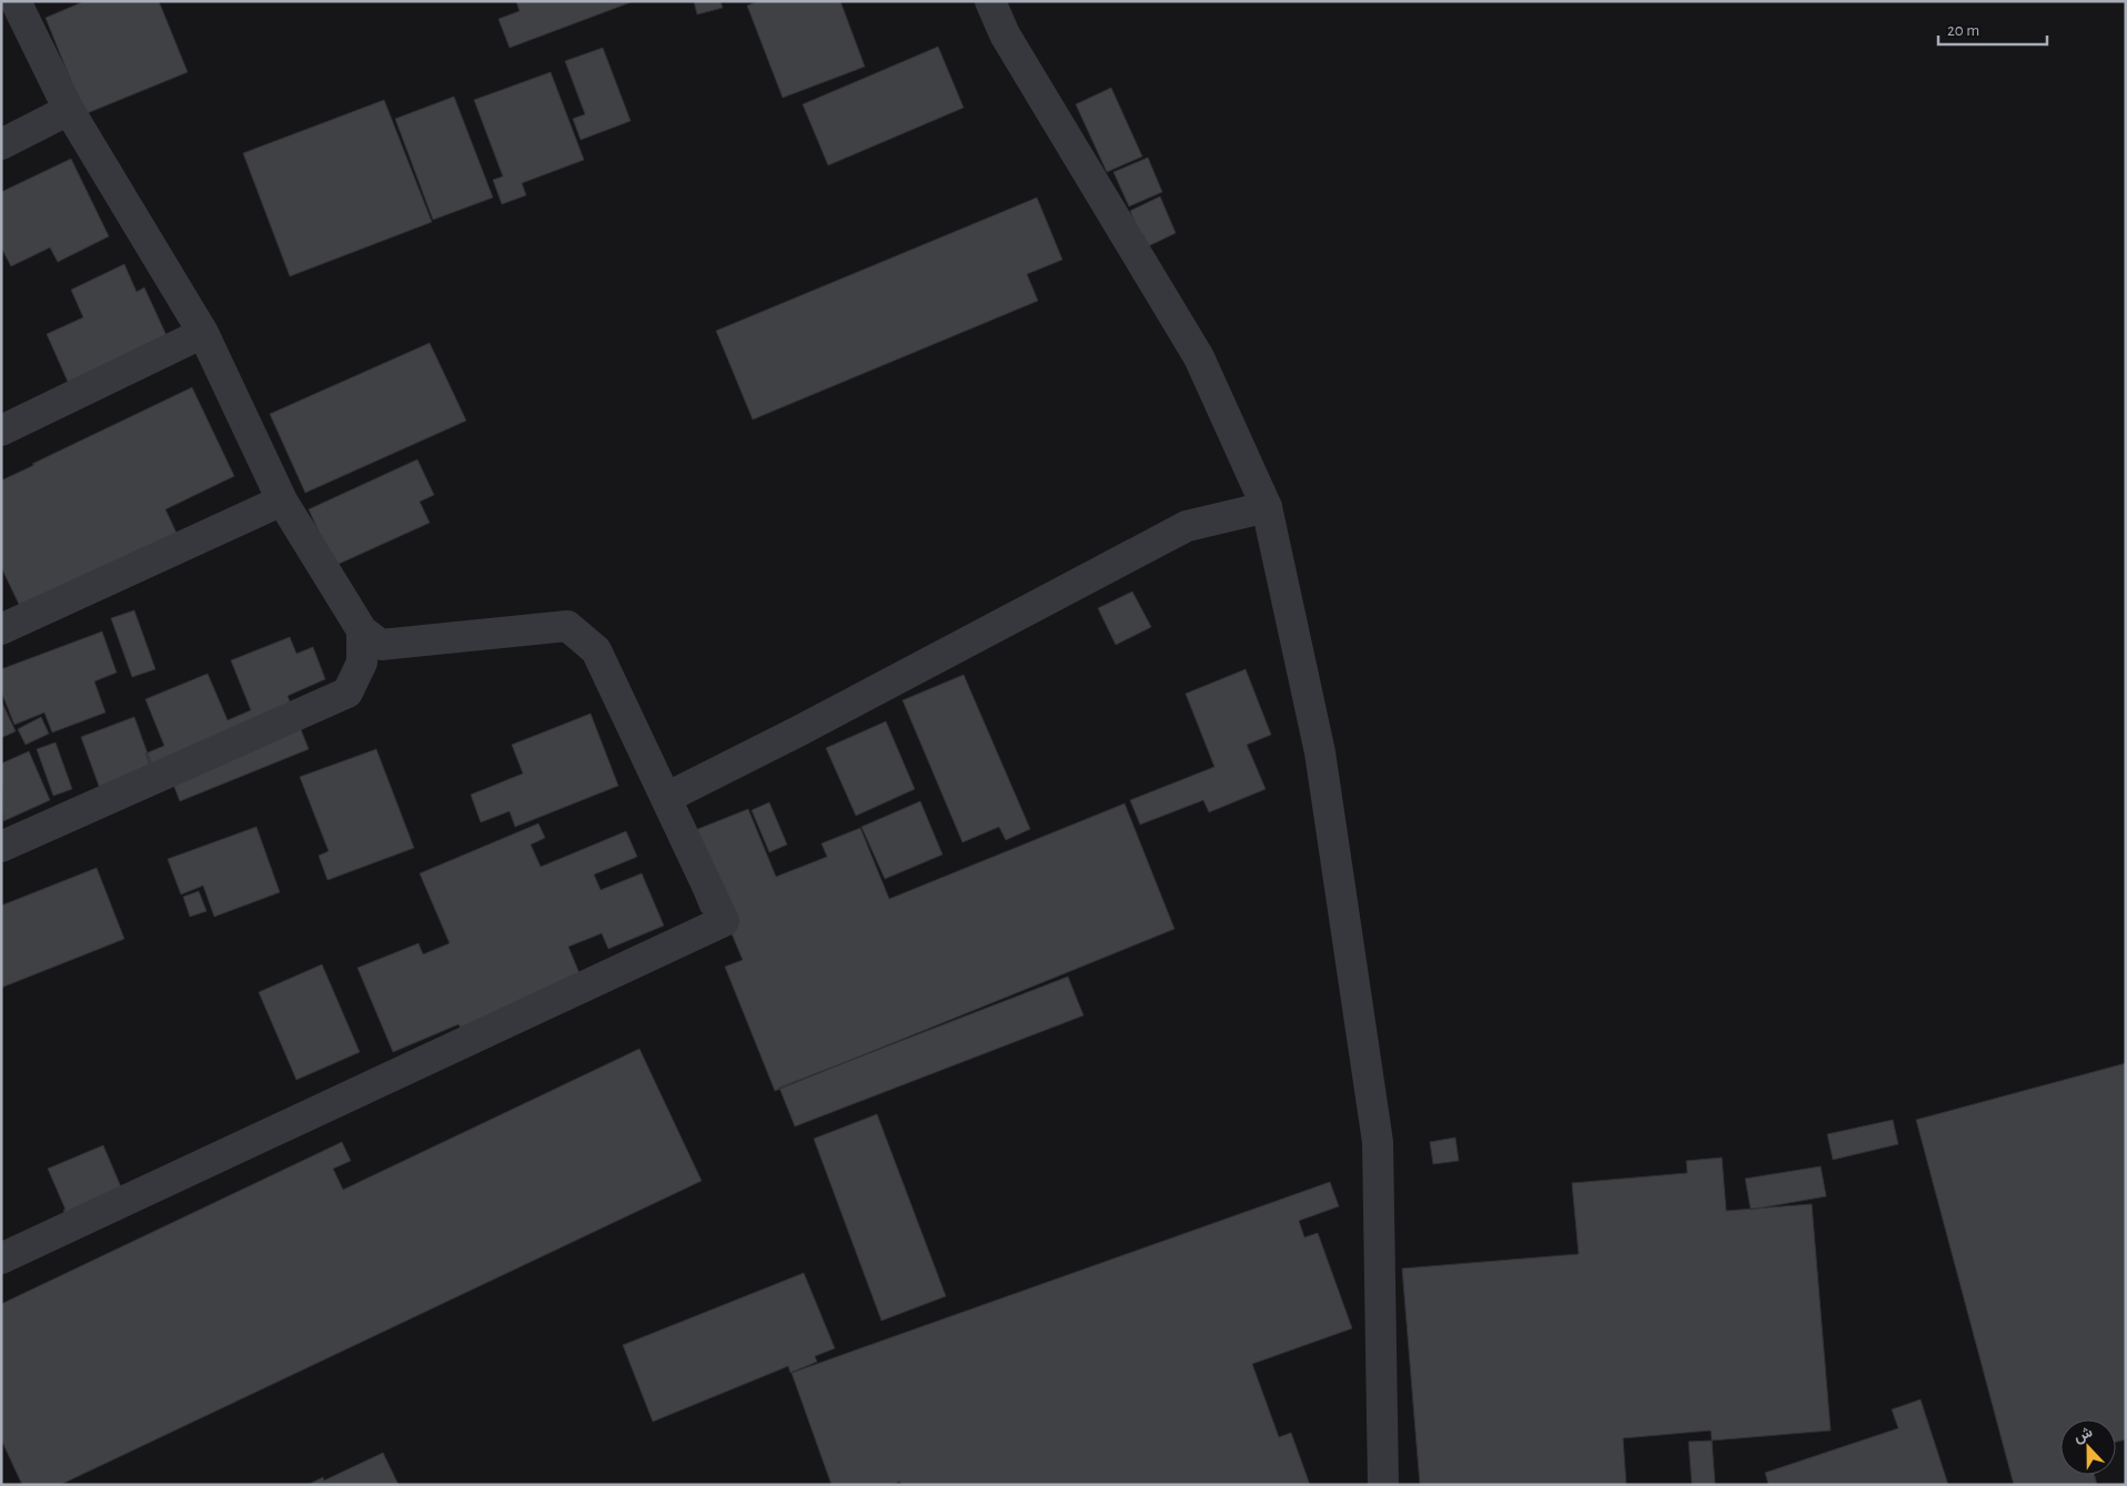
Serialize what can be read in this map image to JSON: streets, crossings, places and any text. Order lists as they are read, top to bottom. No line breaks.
{"scale_bar":"20 m","north":"top"}
